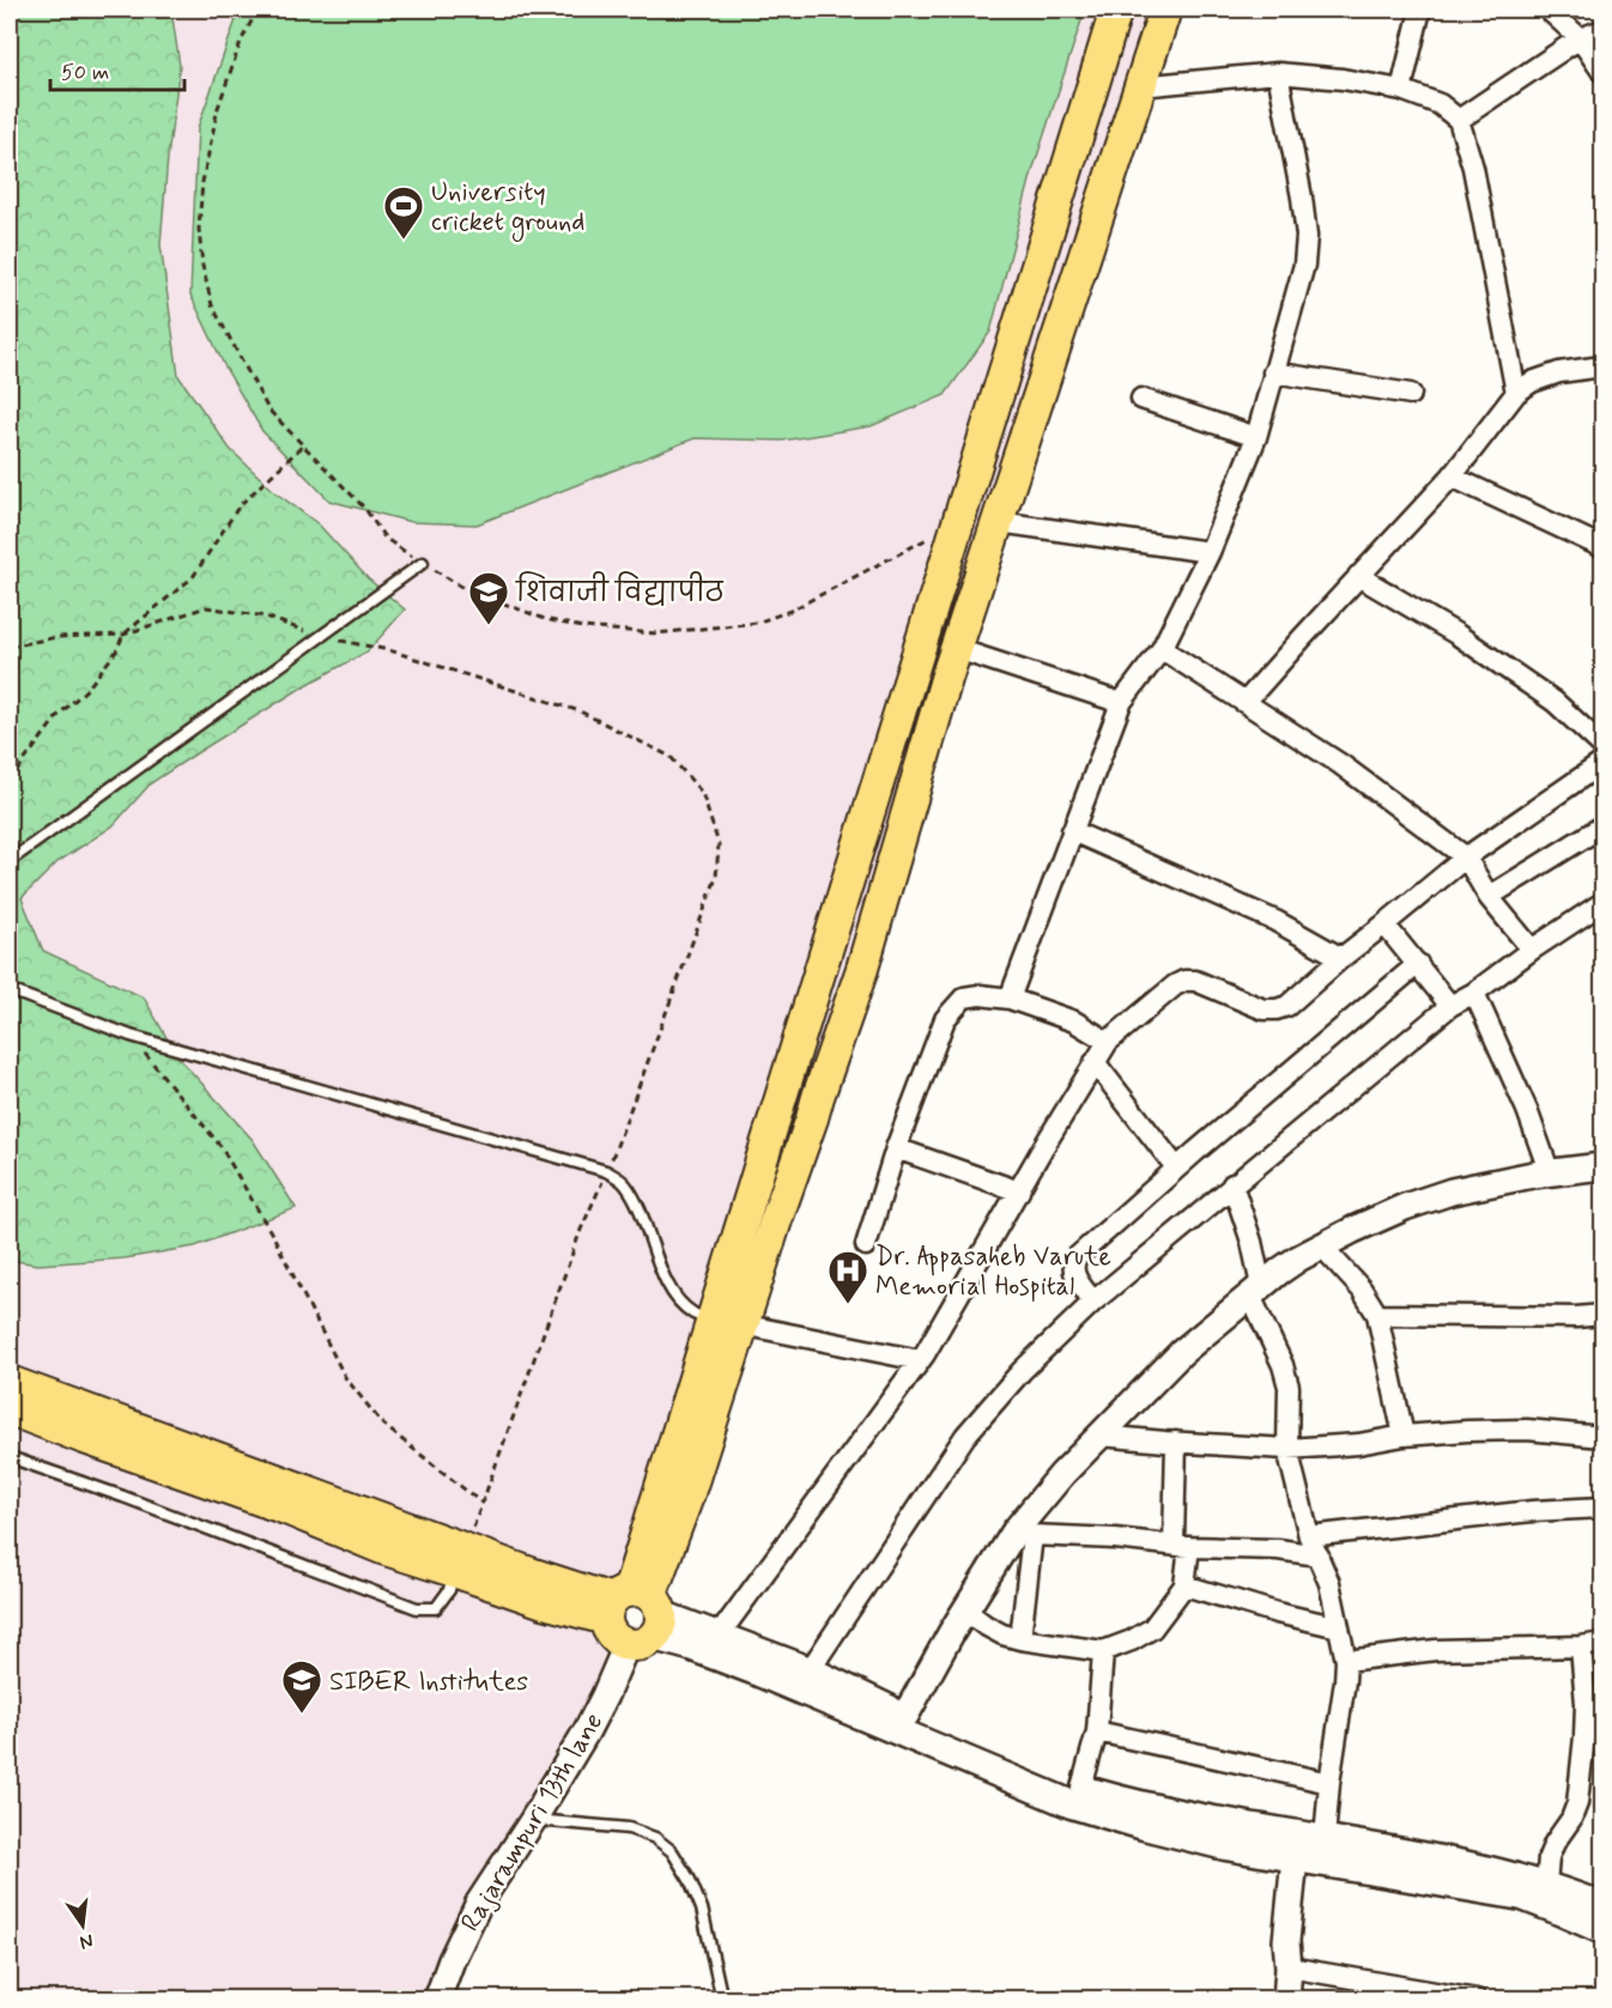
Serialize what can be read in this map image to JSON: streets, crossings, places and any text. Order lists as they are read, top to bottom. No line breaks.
{"streets":{"street":["Rajarampuri 13th lane"]},"places":{"sports":["University cricket ground"],"school or university":["शिवाजी विद्यापीठ","SIBER Institutes"],"hospital":["Dr. Appasaheb Varute Memorial Hospital"]},"scale_bar":"50 m","north":"bottom"}
